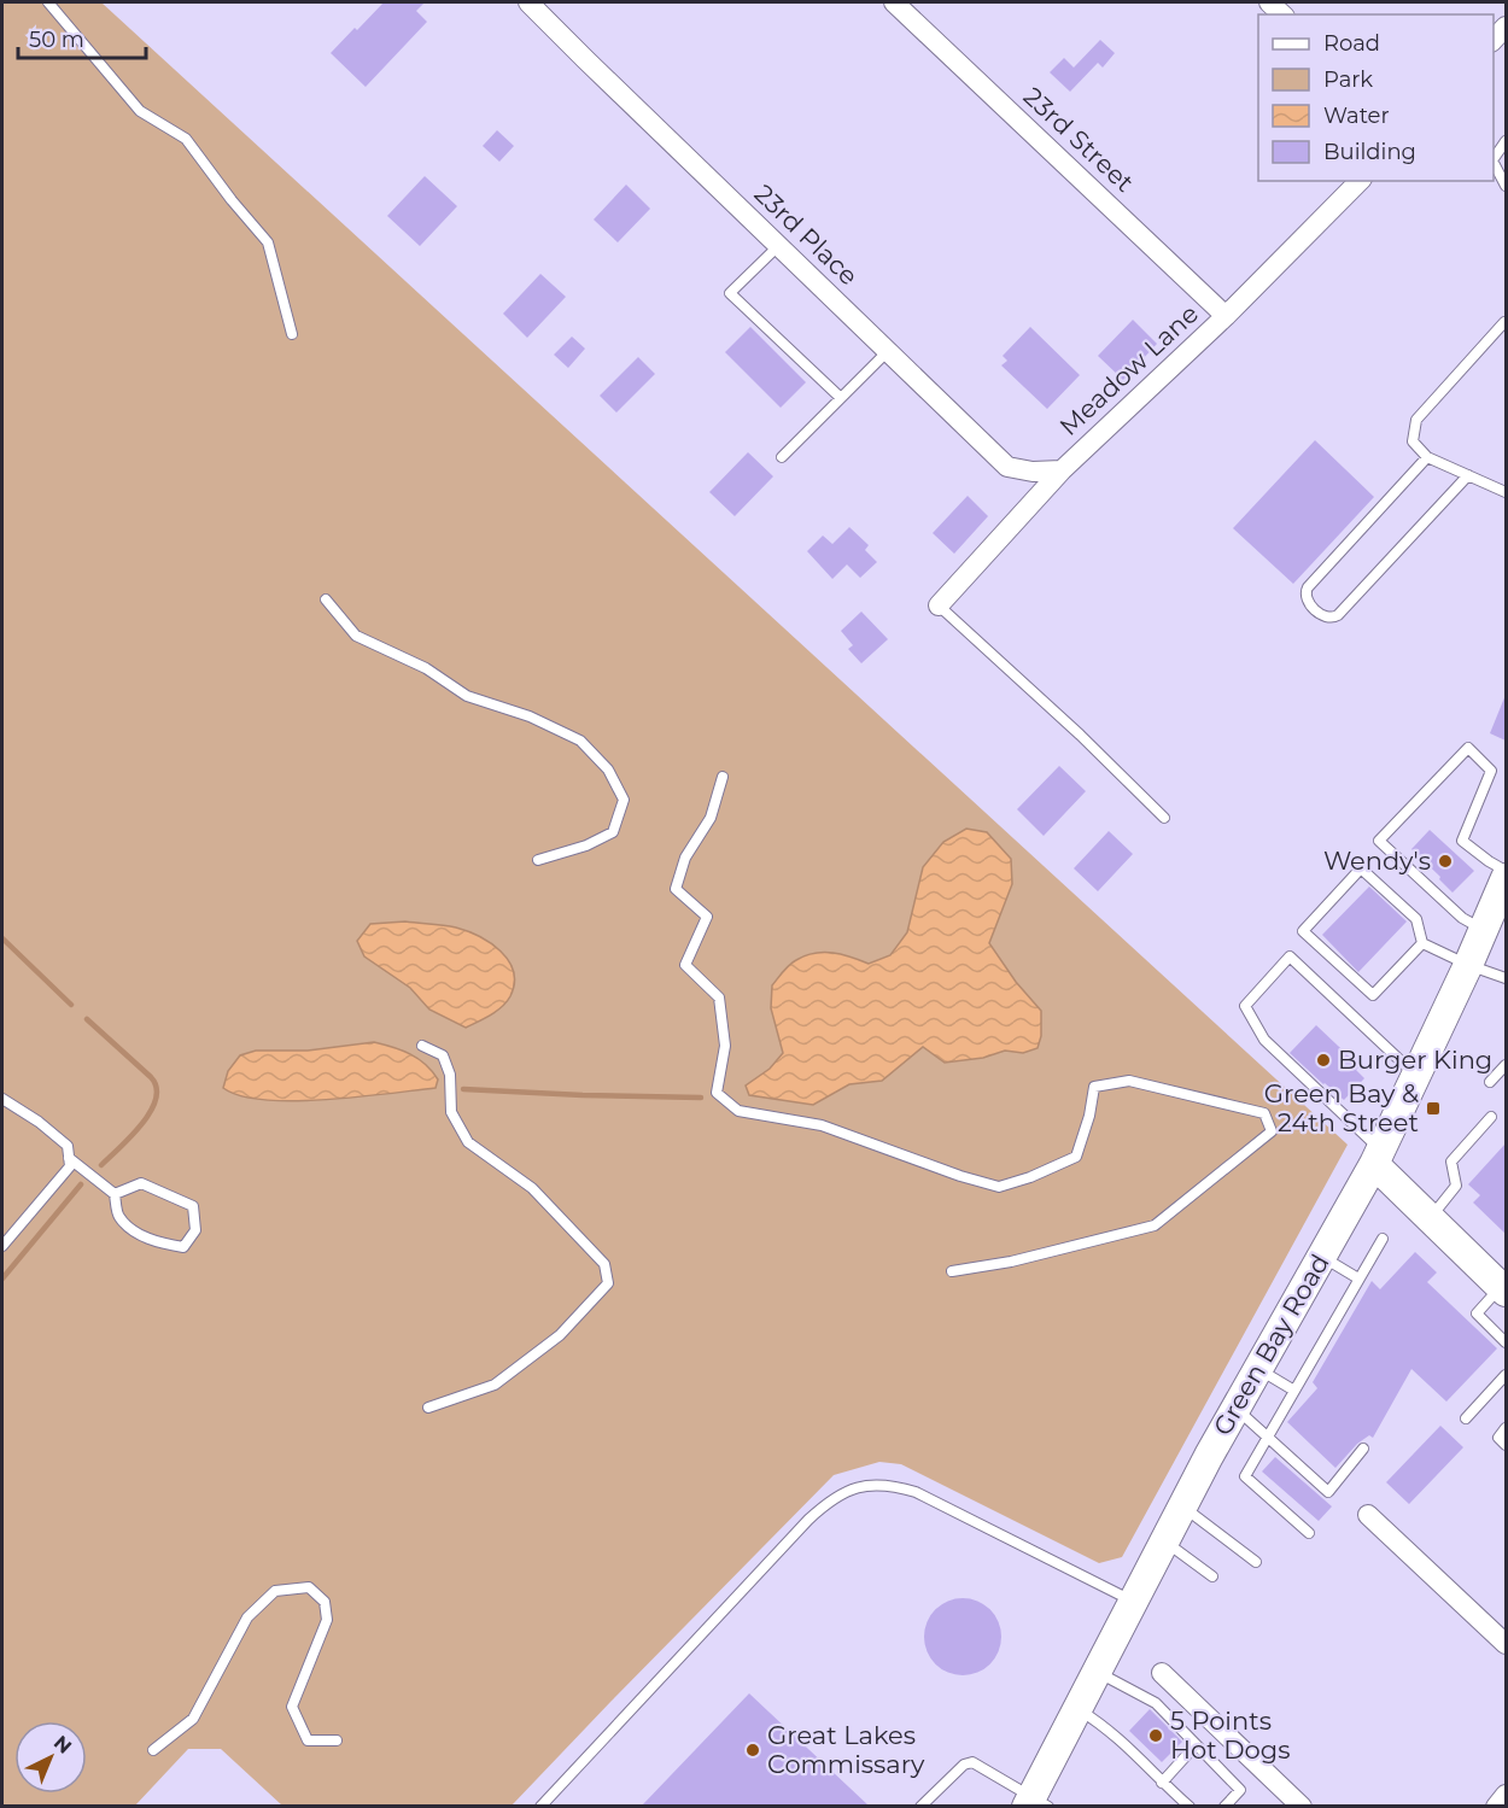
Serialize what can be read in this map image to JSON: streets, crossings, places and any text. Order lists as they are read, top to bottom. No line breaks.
{"streets":{"main road":["Green Bay Road"],"street":["23rd Street","23rd Place","Meadow Lane"]},"crossings":[["23rd Street","Meadow Lane"],["23rd Place","Meadow Lane"]],"places":{"other":["Wendy's","Burger King","5 Points Hot Dogs","Great Lakes Commissary"],"transit":["Green Bay & 24th Street"]},"legend":["Road","Park","Water","Building"],"scale_bar":"50 m","north":"top right"}
